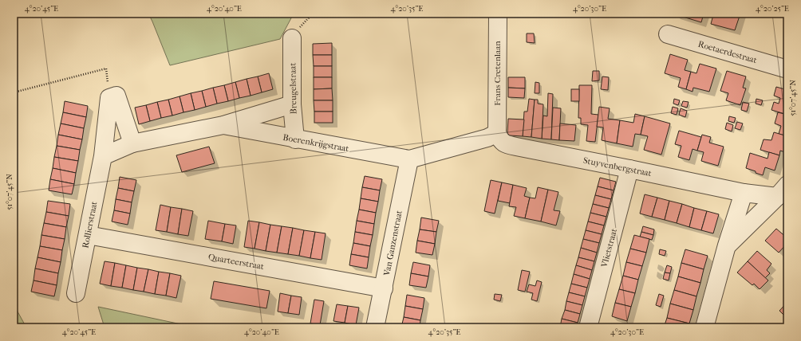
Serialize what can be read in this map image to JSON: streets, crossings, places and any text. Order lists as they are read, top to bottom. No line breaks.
{"streets":{"street":["Roetaerdestraat","Frans Cretenlaan","Breugelstraat","Boerenkrijgstraat","Stuyvenbergstraat","Rollierstraat","Van Ganzenstraat","Vlietstraat","Quarteerstraat"]},"crossings":[["Frans Cretenlaan","Boerenkrijgstraat"],["Frans Cretenlaan","Stuyvenbergstraat"],["Breugelstraat","Boerenkrijgstraat"],["Boerenkrijgstraat","Stuyvenbergstraat"],["Boerenkrijgstraat","Rollierstraat"],["Boerenkrijgstraat","Van Ganzenstraat"],["Stuyvenbergstraat","Vlietstraat"],["Rollierstraat","Quarteerstraat"],["Van Ganzenstraat","Quarteerstraat"]],"coordinates":["4°20'45\"E","4°20'40\"E","4°20'35\"E","4°20'30\"E","4°20'25\"E","51°07'45\"N"]}
